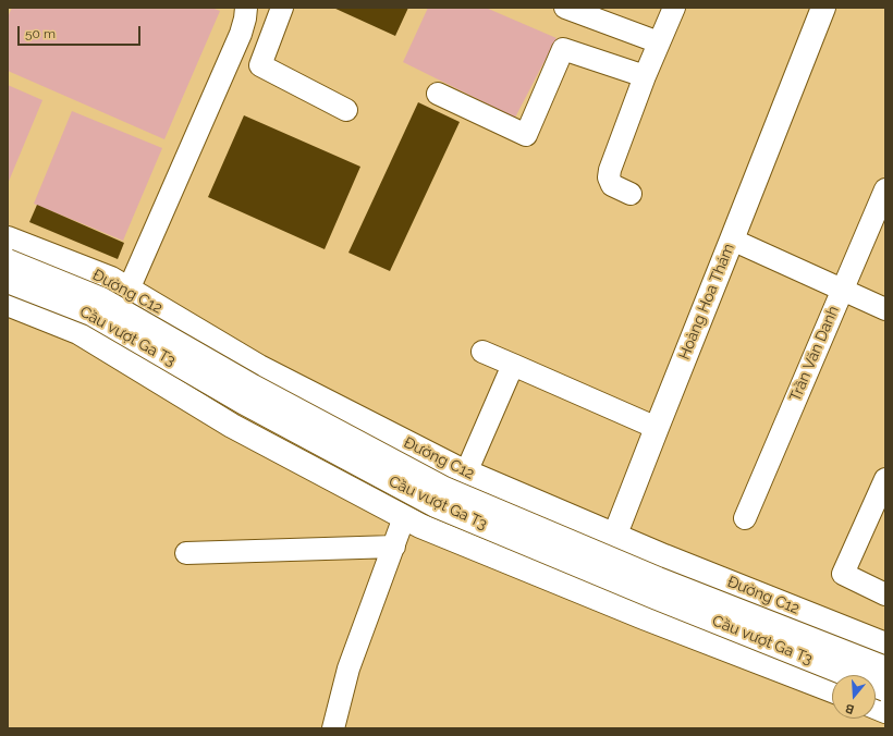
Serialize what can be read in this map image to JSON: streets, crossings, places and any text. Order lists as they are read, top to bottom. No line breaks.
{"streets":{"main road":["Đường C12","Hoàng Hoa Thám","Cầu vượt Ga T3"],"street":["Trần Văn Danh"]},"crossings":[["Đường C12","Hoàng Hoa Thám"]],"scale_bar":"50 m","north":"bottom"}
